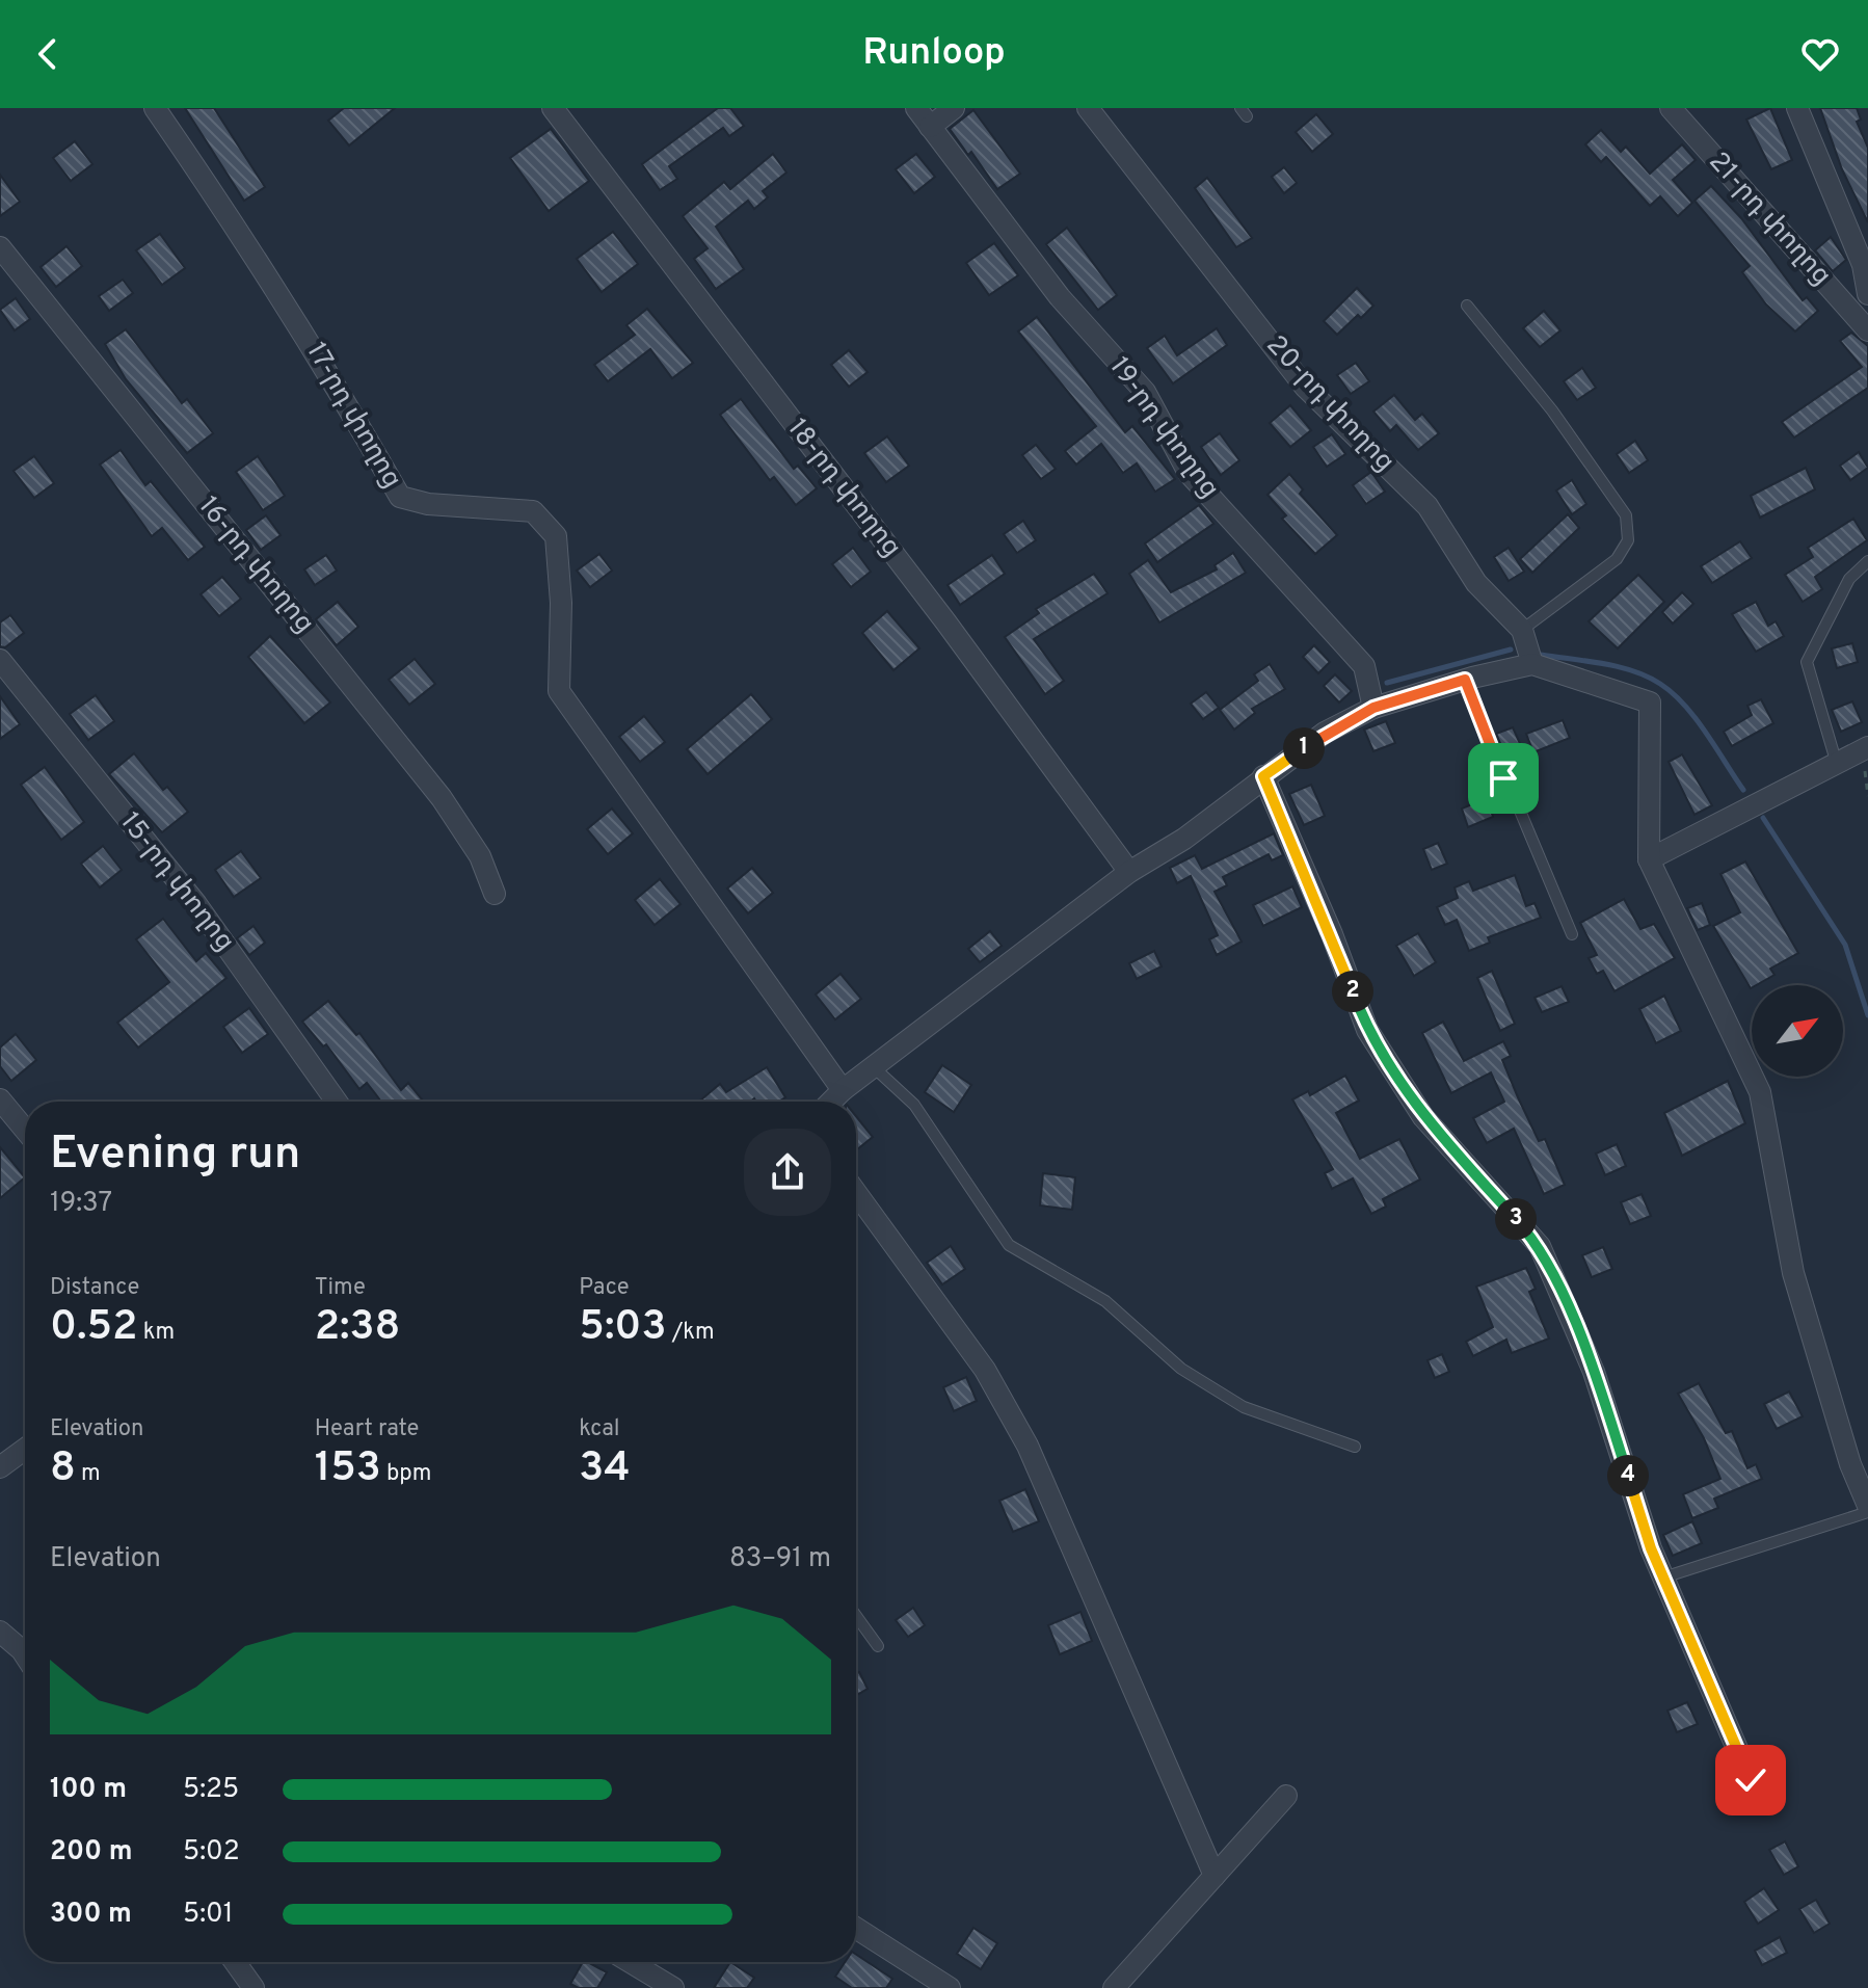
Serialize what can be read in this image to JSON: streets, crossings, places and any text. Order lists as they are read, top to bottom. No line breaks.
{"streets":{"street":["21-րդ փողոց","20-րդ փողոց","17-րդ փողոց","19-րդ փողոց","18-րդ փողոց","16-րդ փողոց","15-րդ փողոց"]},"north":"top right","page":{"header":"Runloop","pins":["1","2","3","4"],"heading":["Evening run","19:37"],"stats":[["Distance","0.52 km"],["Time","2:38"],["Pace","5:03 /km"],["Elevation","8 m"],["Heart rate","153 bpm"],["kcal","34"]],"chart":["Elevation","83–91 m"],"list":[{"name":"100 m","note":"5:25"},{"name":"200 m","note":"5:02"},{"name":"300 m","note":"5:01"}]}}
